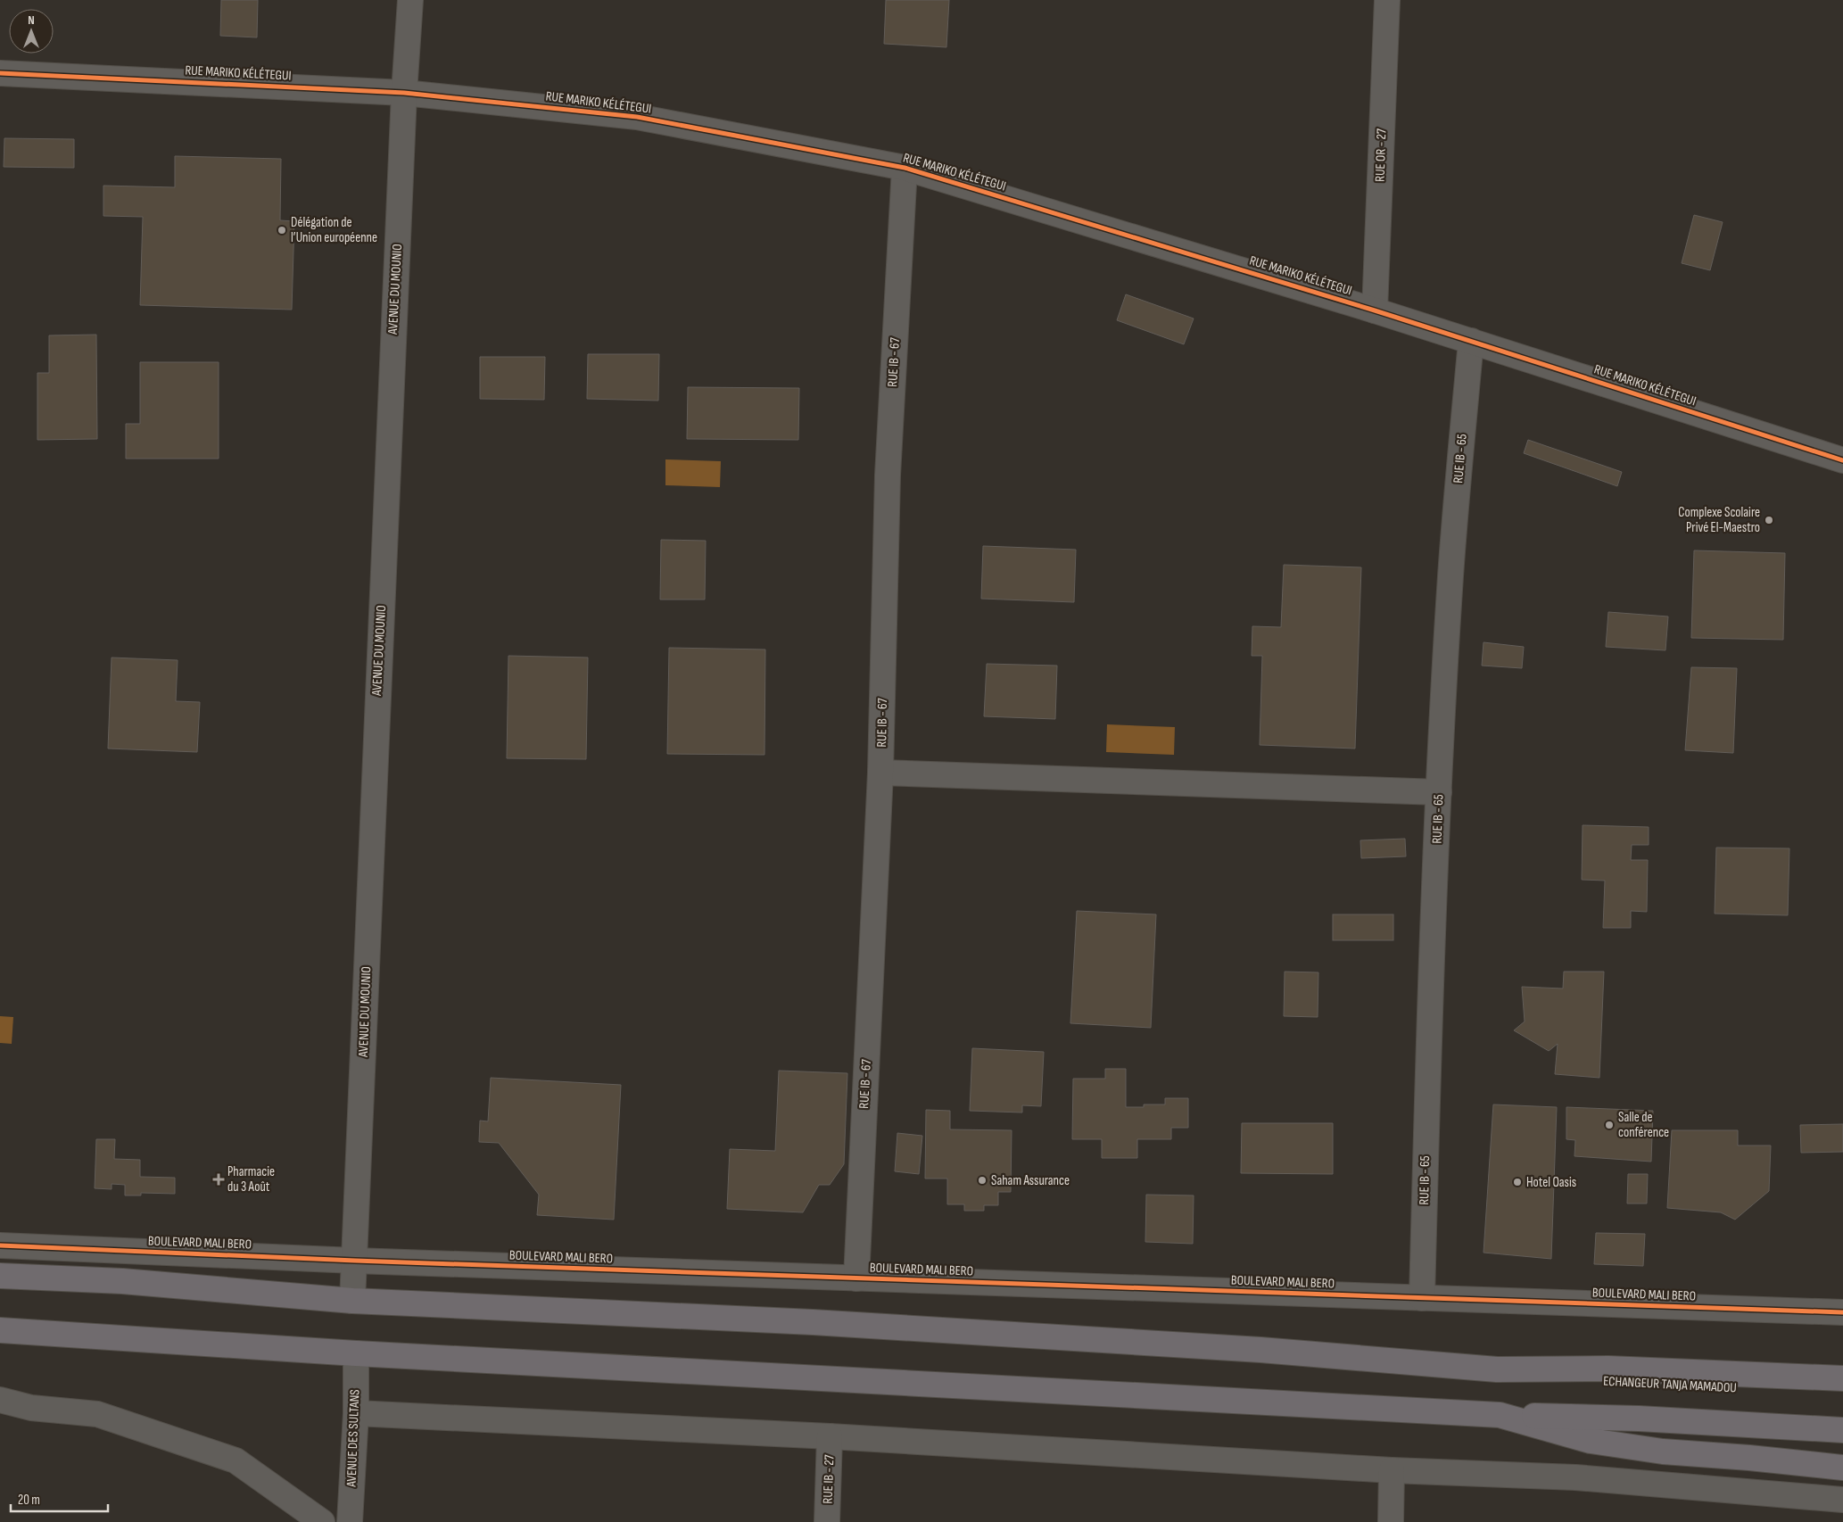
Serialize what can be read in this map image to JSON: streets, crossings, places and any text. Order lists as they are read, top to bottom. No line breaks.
{"streets":{"main road":["ECHANGEUR TANJA MAMADOU"],"street":["RUE MARIKO KÉLÉTEGUI","RUE OR - 27","AVENUE DU MOUNIO","RUE IB - 67","RUE IB - 65","BOULEVARD MALI BERO","AVENUE DES SULTANS","RUE IB - 27"]},"crossings":[["RUE MARIKO KÉLÉTEGUI","RUE OR - 27"],["RUE MARIKO KÉLÉTEGUI","AVENUE DU MOUNIO"],["RUE MARIKO KÉLÉTEGUI","RUE IB - 67"],["RUE MARIKO KÉLÉTEGUI","RUE IB - 65"],["AVENUE DU MOUNIO","BOULEVARD MALI BERO"],["RUE IB - 67","BOULEVARD MALI BERO"],["RUE IB - 65","BOULEVARD MALI BERO"]],"places":{"other":["Délégation de l’Union européenne","Complexe Scolaire Privé El-Maestro","Salle de conférence","Saham Assurance","Hotel Oasis"],"health":["Pharmacie du 3 Août"]},"scale_bar":"20 m","north":"top"}
